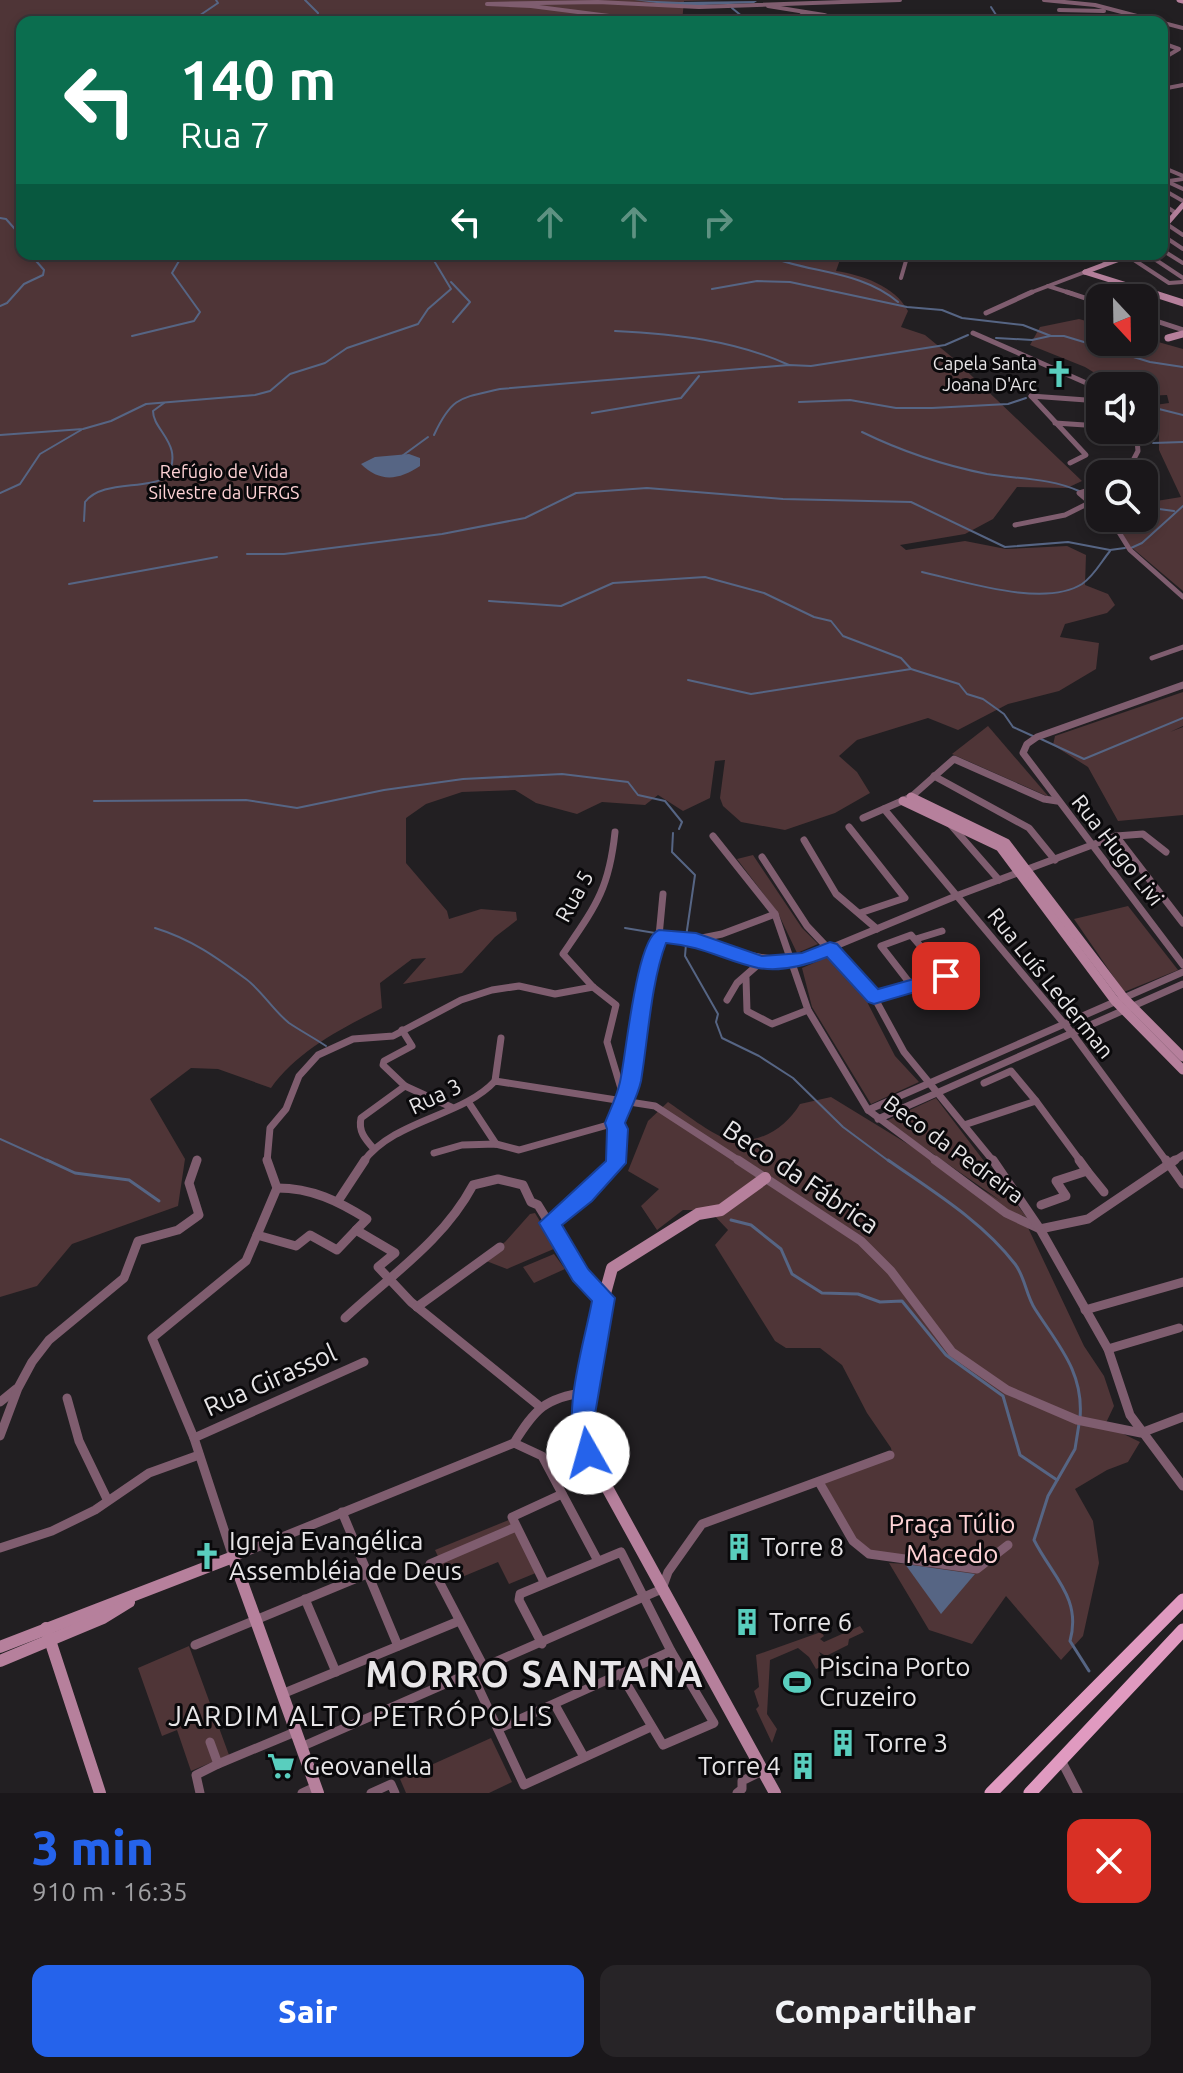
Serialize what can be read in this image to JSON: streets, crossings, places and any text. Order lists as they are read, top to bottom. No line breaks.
{"streets":{"street":["Rua Hugo Livi","Rua 5","Rua Luís Lederman","Rua 3","Beco da Pedreira","Beco da Fábrica","Rua Girassol"]},"crossings":[["Rua 5","Beco da Fábrica"]],"districts":["MORRO SANTANA","JARDIM ALTO PETRÓPOLIS"],"parks":["Refúgio de Vida Silvestre da UFRGS","Praça Túlio Macedo"],"places":{"church":["Capela Santa Joana D'Arc","Igreja Evangélica Assembléia de Deus"],"building":["Torre 8","Torre 6","Torre 3","Torre 4"],"sports":["Piscina Porto Cruzeiro"],"supermarket":["Geovanella"]},"north":"bottom","page":{"turn":["140 m","Rua 7"],"heading":["3 min","910 m · 16:35"],"buttons":["Sair","Compartilhar"]}}
